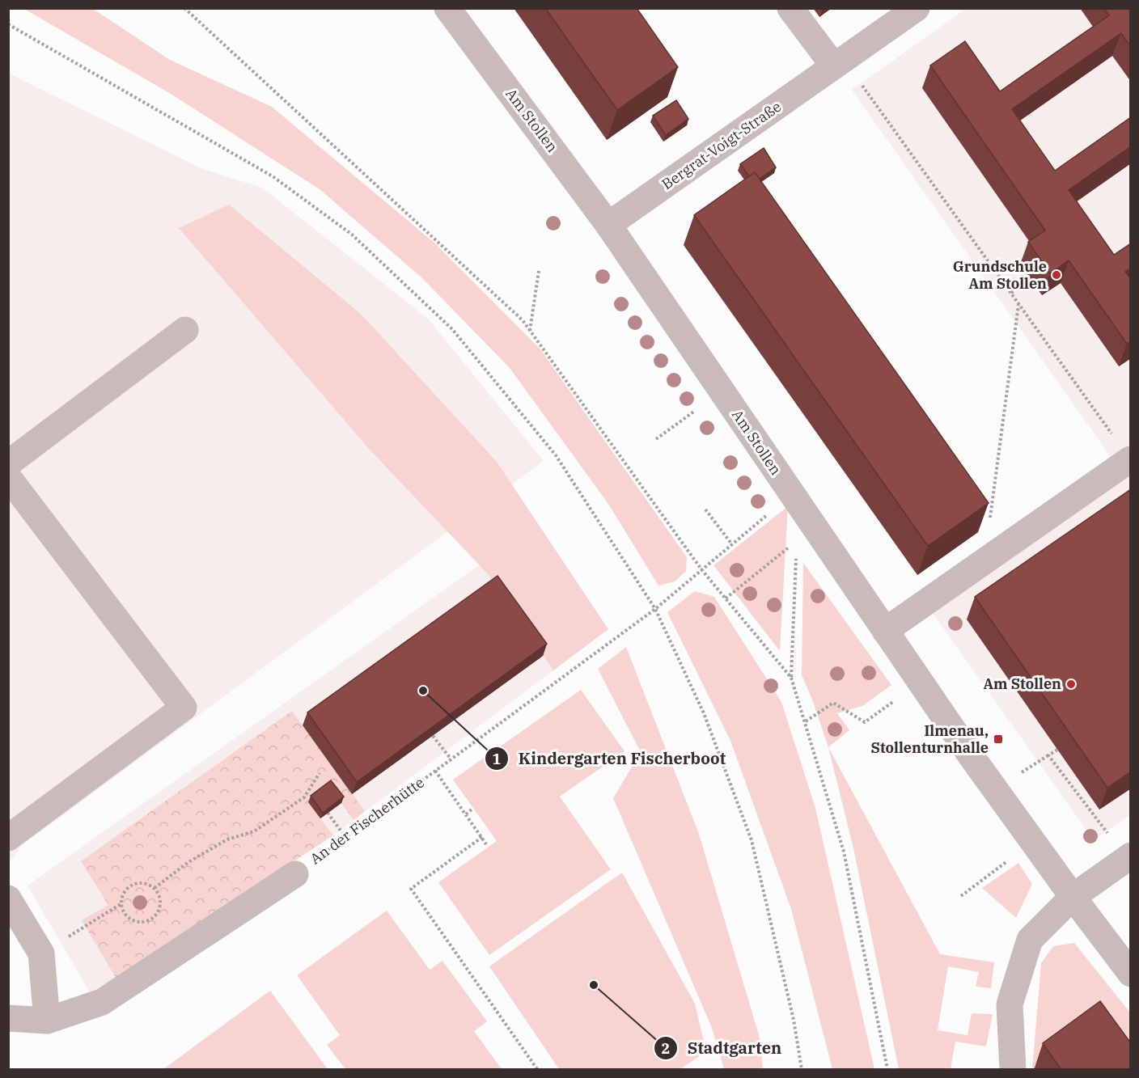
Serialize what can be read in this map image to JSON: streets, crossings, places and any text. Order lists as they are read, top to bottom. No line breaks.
{"streets":{"street":["Am Stollen","Bergrat-Voigt-Straße","An der Fischerhütte"]},"crossings":[["Am Stollen","Bergrat-Voigt-Straße"],["Am Stollen","An der Fischerhütte"]],"places":{"other":["Grundschule Am Stollen","Am Stollen","Kindergarten Fischerboot","Stadtgarten"],"transit":["Ilmenau, Stollenturnhalle"]}}
